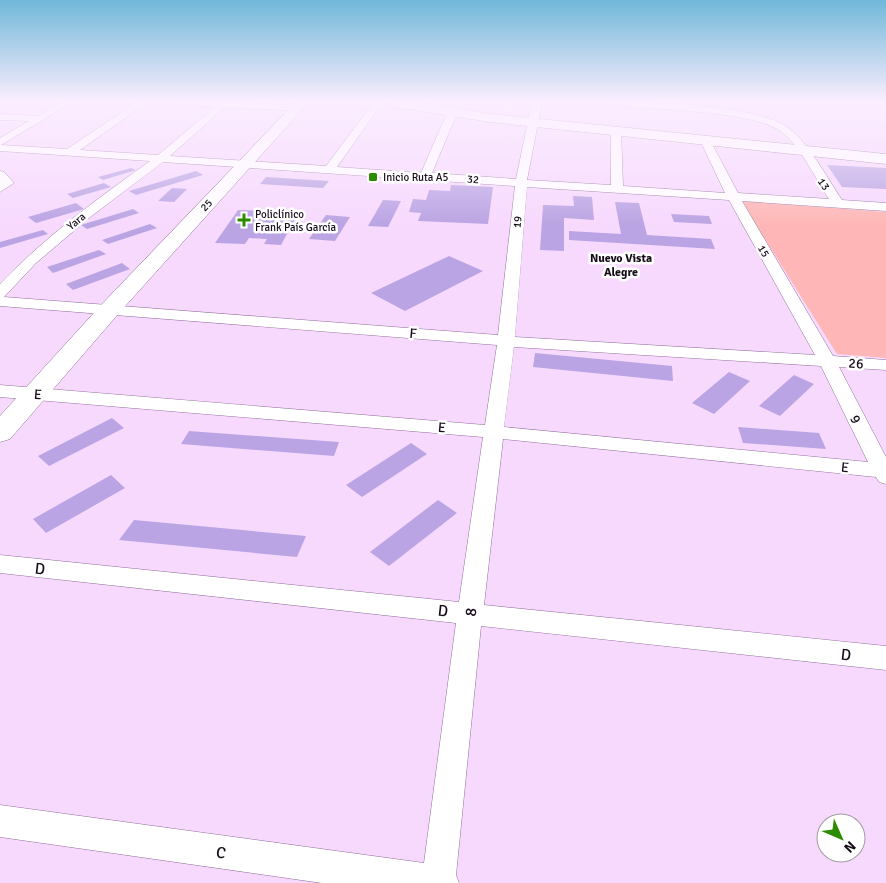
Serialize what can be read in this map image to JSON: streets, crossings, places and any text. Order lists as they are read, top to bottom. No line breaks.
{"streets":{"street":["32","13","25","Yara","19","15","F","26","E","9","D","8","C"]},"crossings":[["32","13"],["32","25"],["32","Yara"],["32","19"],["32","15"],["25","F"],["25","E"],["19","F"],["19","8"],["15","F"],["15","26"],["15","9"],["F","26"],["F","9"],["F","8"],["26","9"],["E","9"],["E","8"],["D","8"],["8","C"]],"districts":["Nuevo Vista Alegre"],"places":{"transit":["Inicio Ruta A5"],"health":["Policlínico Frank País García"]},"north":"bottom right"}
